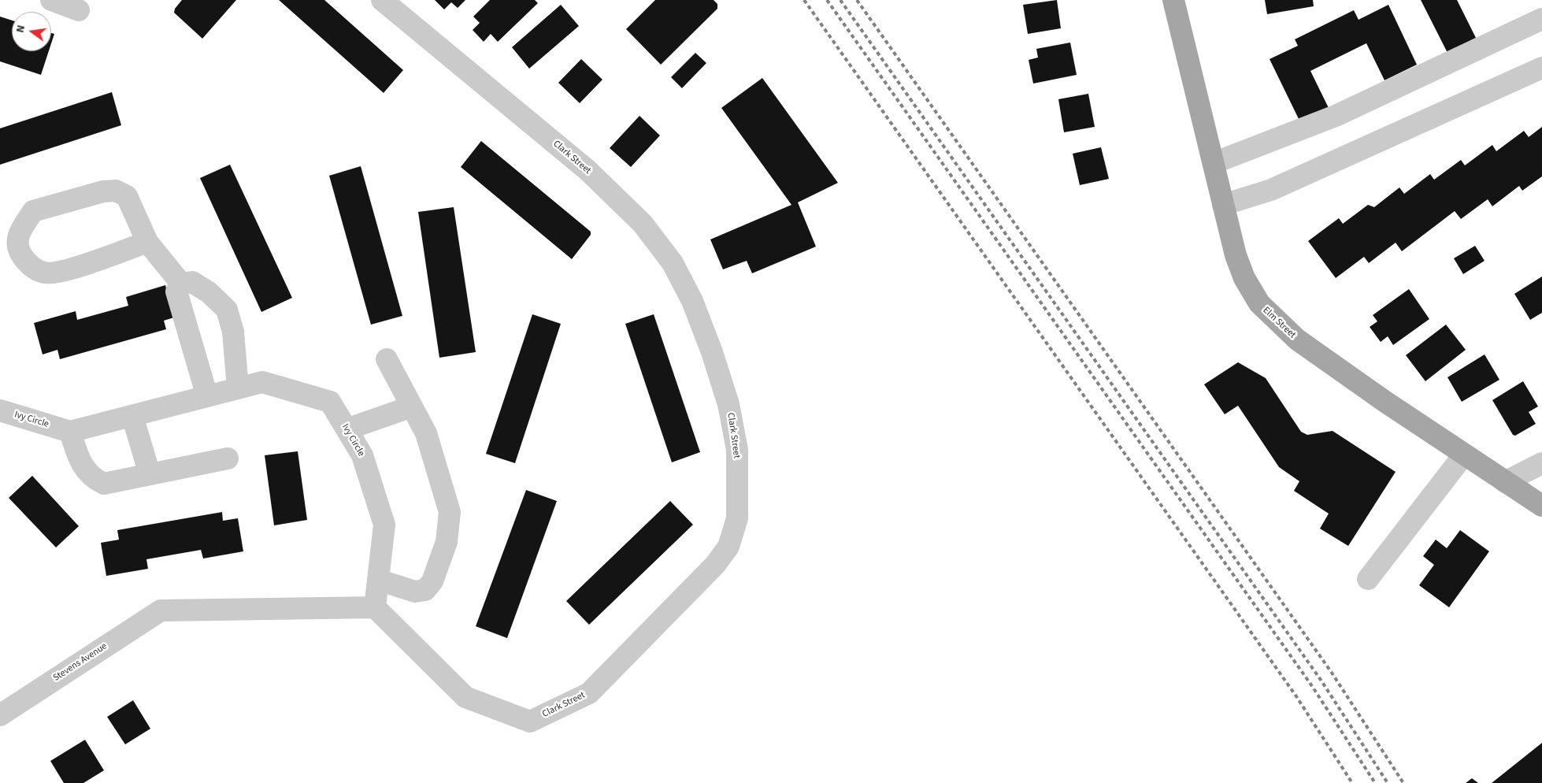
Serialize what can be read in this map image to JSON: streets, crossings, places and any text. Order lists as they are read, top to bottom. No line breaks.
{"streets":{"main road":["Elm Street"],"street":["Clark Street","Ivy Circle","Stevens Avenue"]},"crossings":[["Clark Street","Ivy Circle"],["Clark Street","Stevens Avenue"],["Ivy Circle","Stevens Avenue"]],"north":"left"}
